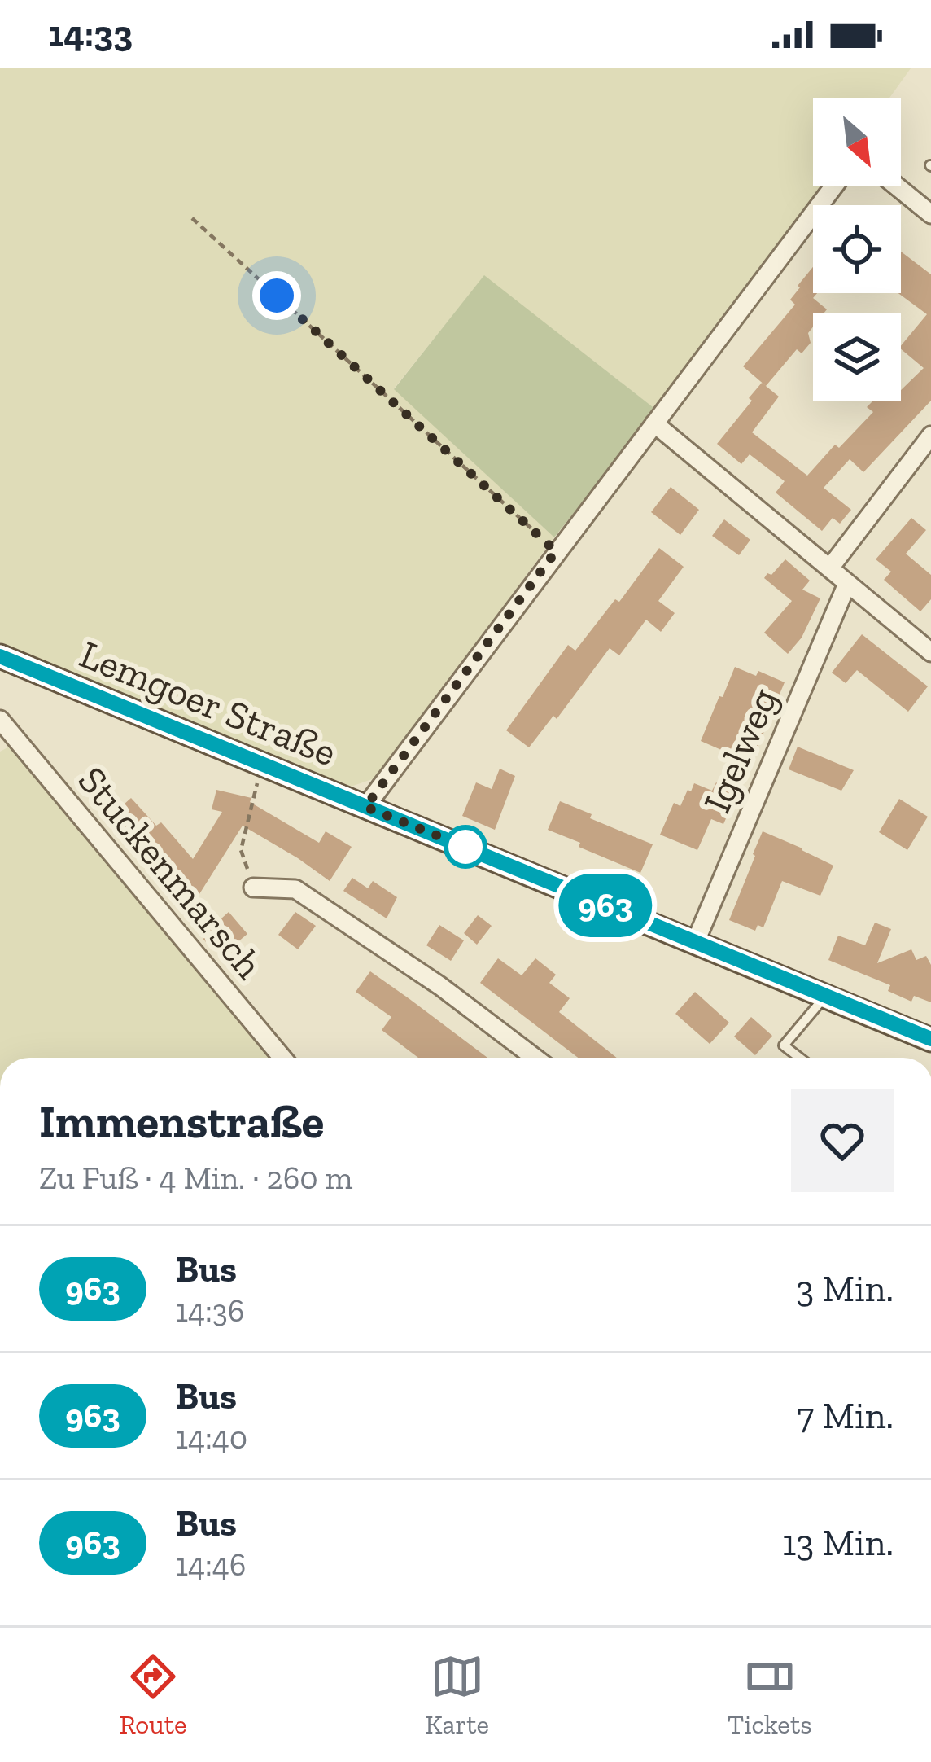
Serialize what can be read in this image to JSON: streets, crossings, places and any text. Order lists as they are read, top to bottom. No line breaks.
{"streets":{"main road":["Lemgoer Straße"],"street":["Igelweg","Stuckenmarsch"]},"crossings":[["Lemgoer Straße","Igelweg"]],"lines":["bus line 963"],"north":"bottom right","page":{"status":"14:33","on_map":"963","heading":["Immenstraße","Zu Fuß · 4 Min. · 260 m"],"list":[{"mark":"963","name":"Bus","note":"14:36","value":"3 Min."},{"mark":"963","name":"Bus","note":"14:40","value":"7 Min."},{"mark":"963","name":"Bus","note":"14:46","value":"13 Min."}],"tabs":["Route","Karte","Tickets"]}}
